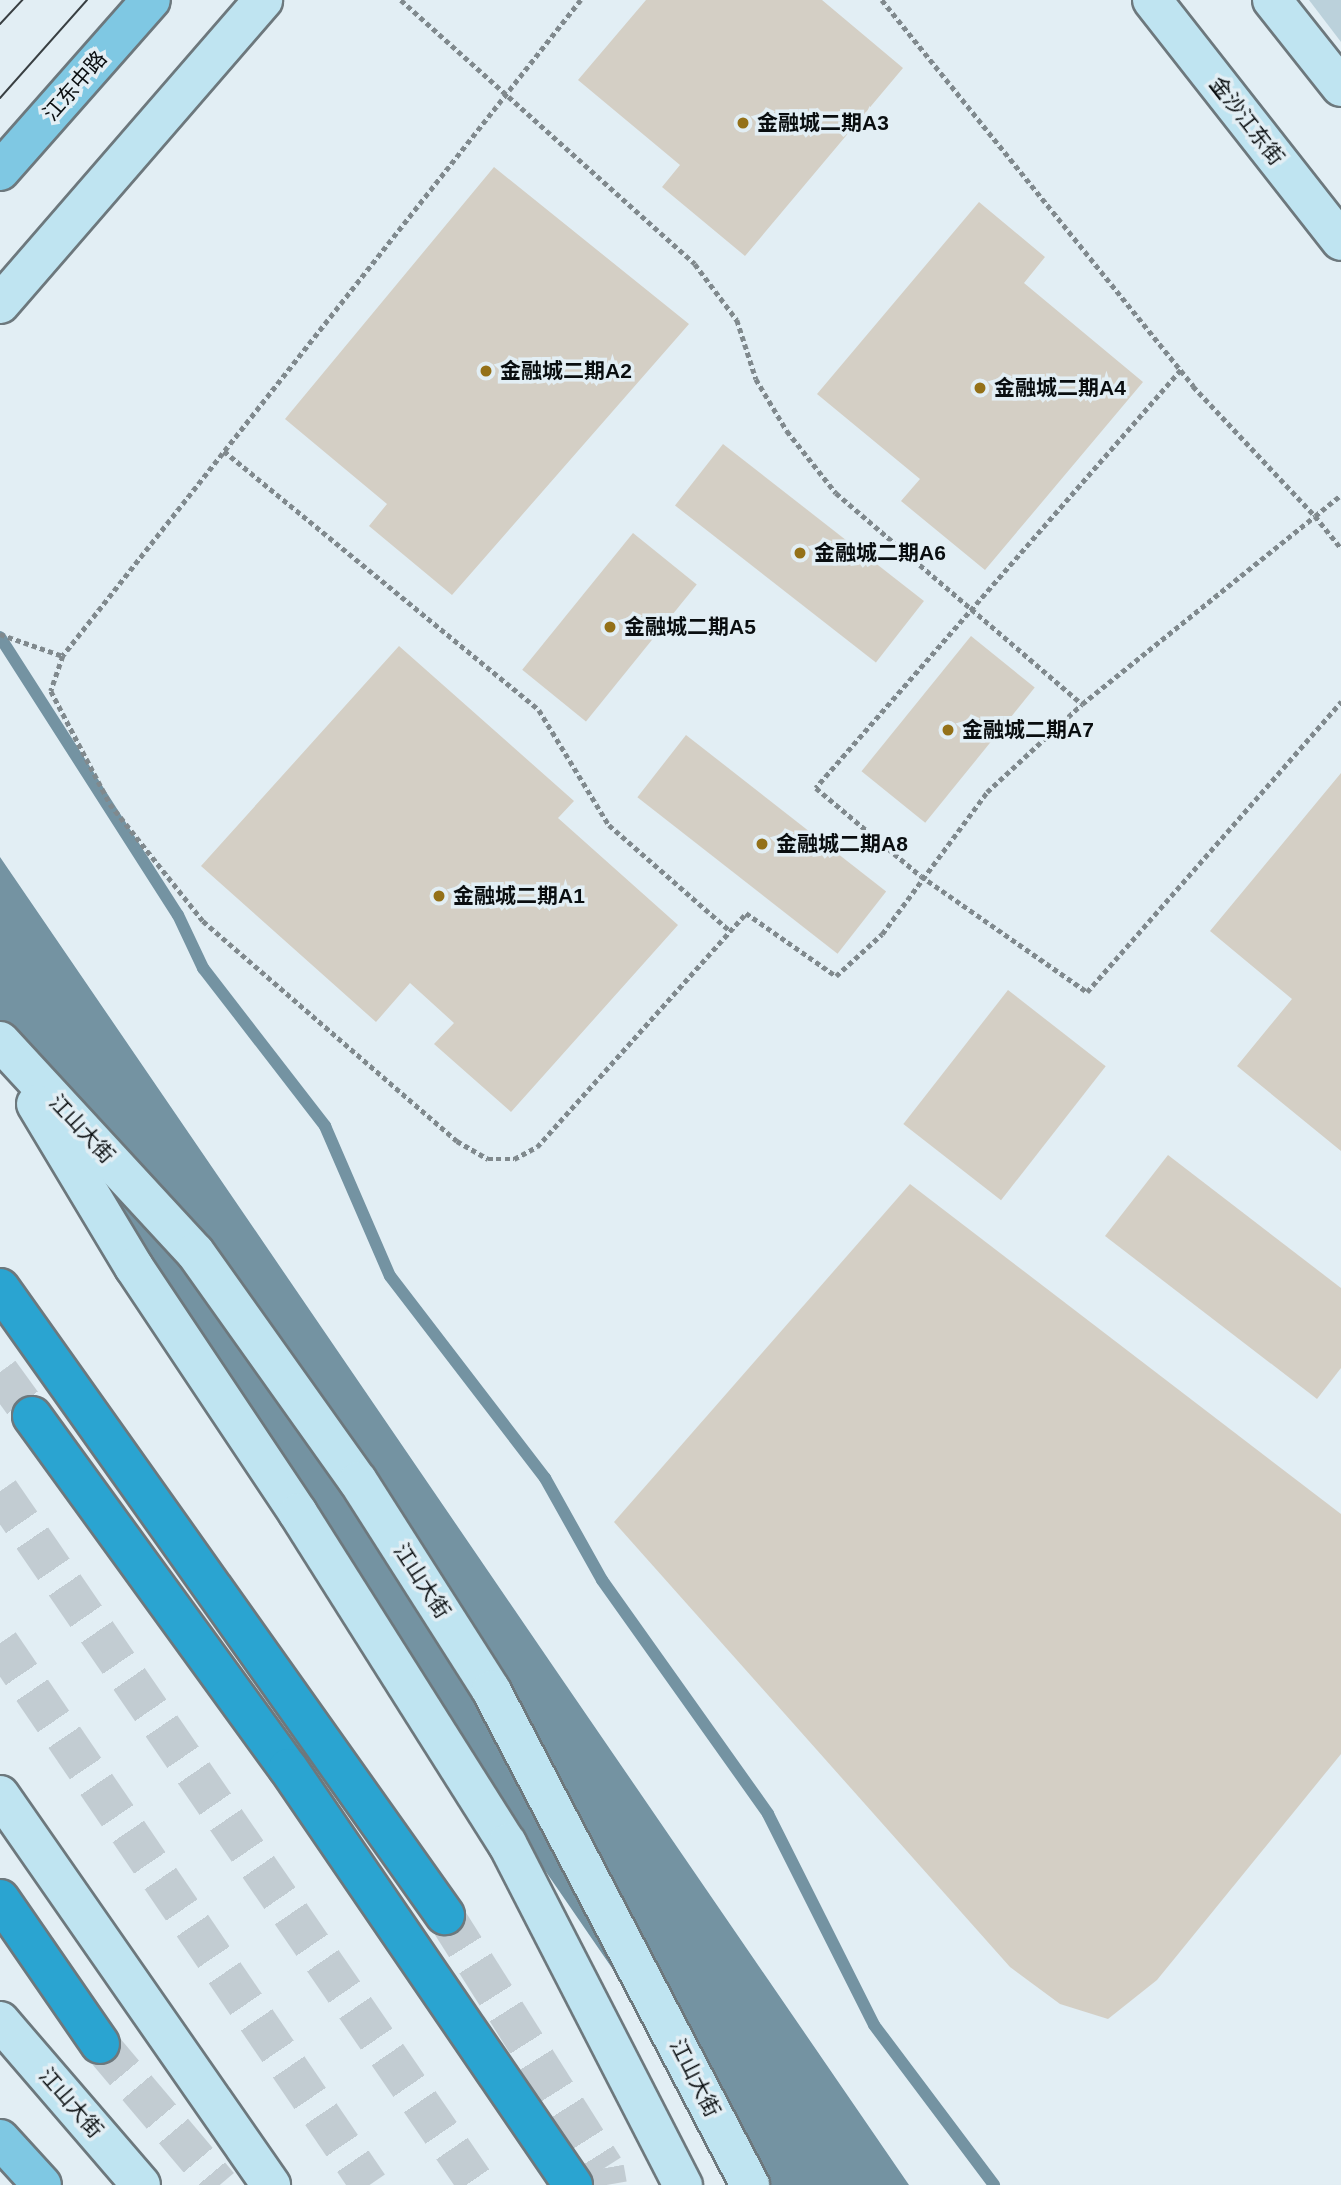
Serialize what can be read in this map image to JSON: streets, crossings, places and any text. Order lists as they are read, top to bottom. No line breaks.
{"streets":{"main road":["江东中路","金沙江东街","江山大街"]},"places":["金融城二期A3","金融城二期A2","金融城二期A4","金融城二期A6","金融城二期A5","金融城二期A7","金融城二期A8","金融城二期A1"]}
